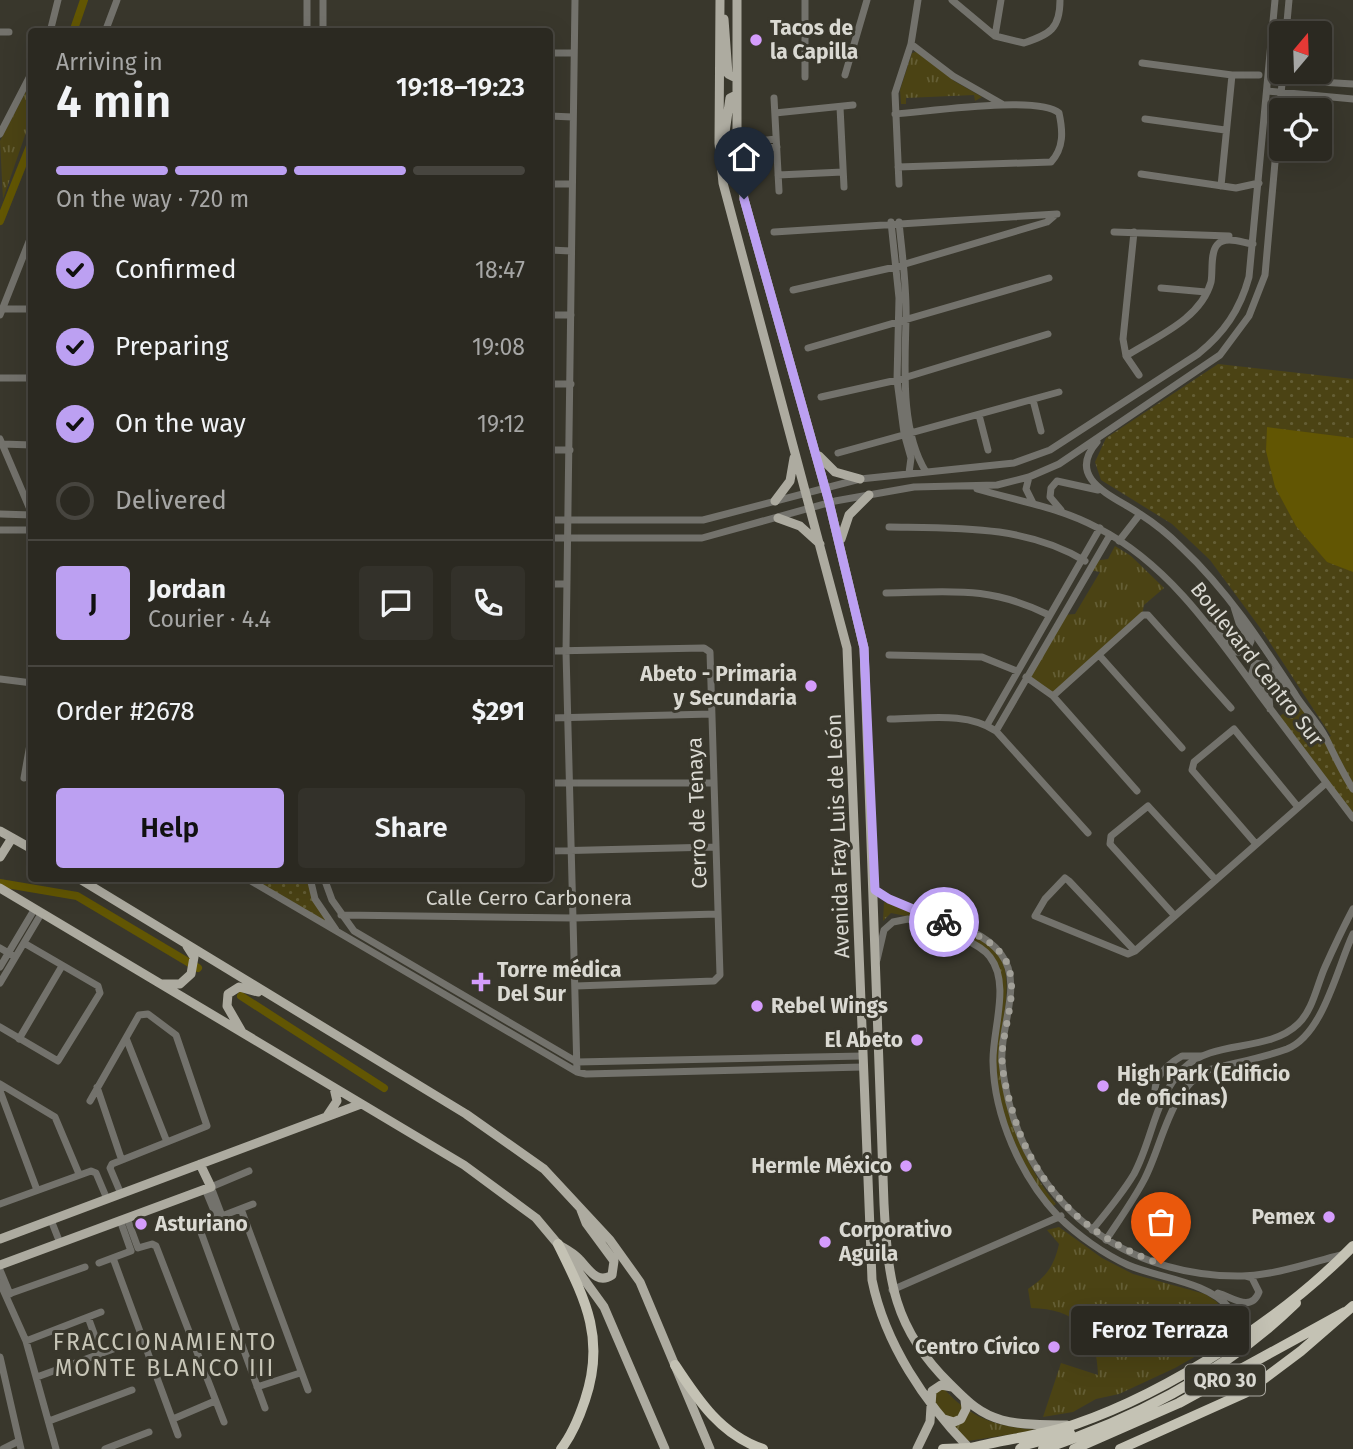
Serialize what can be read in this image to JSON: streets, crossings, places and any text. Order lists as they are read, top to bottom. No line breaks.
{"streets":{"highway":["QRO 30"],"main road":["Avenida Fray Luis de León"],"street":["Boulevard Centro Sur","Cerro de Tenaya","Calle Cerro Carbonera"]},"crossings":[["Cerro de Tenaya","Calle Cerro Carbonera"],["Avenida Fray Luis de León","QRO 30"]],"districts":["FRACCIONAMIENTO MONTE BLANCO III"],"places":{"other":["Tacos de la Capilla","Abeto - Primaria y Secundaria","Rebel Wings","El Abeto","High Park (Edificio de oficinas)","Hermle México","Pemex","Asturiano","Corporativo Aguila","Feroz Terraza","Centro Cívico"],"health":["Torre médica Del Sur"]},"north":"top","page":{"heading":["4 min","Arriving in","19:18–19:23"],"panel":["Jordan","Courier · 4.4","Order #2678","$291"],"bar":"On the way · 720 m","list":[["Confirmed","18:47"],["Preparing","19:08"],["On the way","19:12"],"Delivered"],"round":"J","buttons":["Help","Share"],"bubble":"Feroz Terraza"}}
